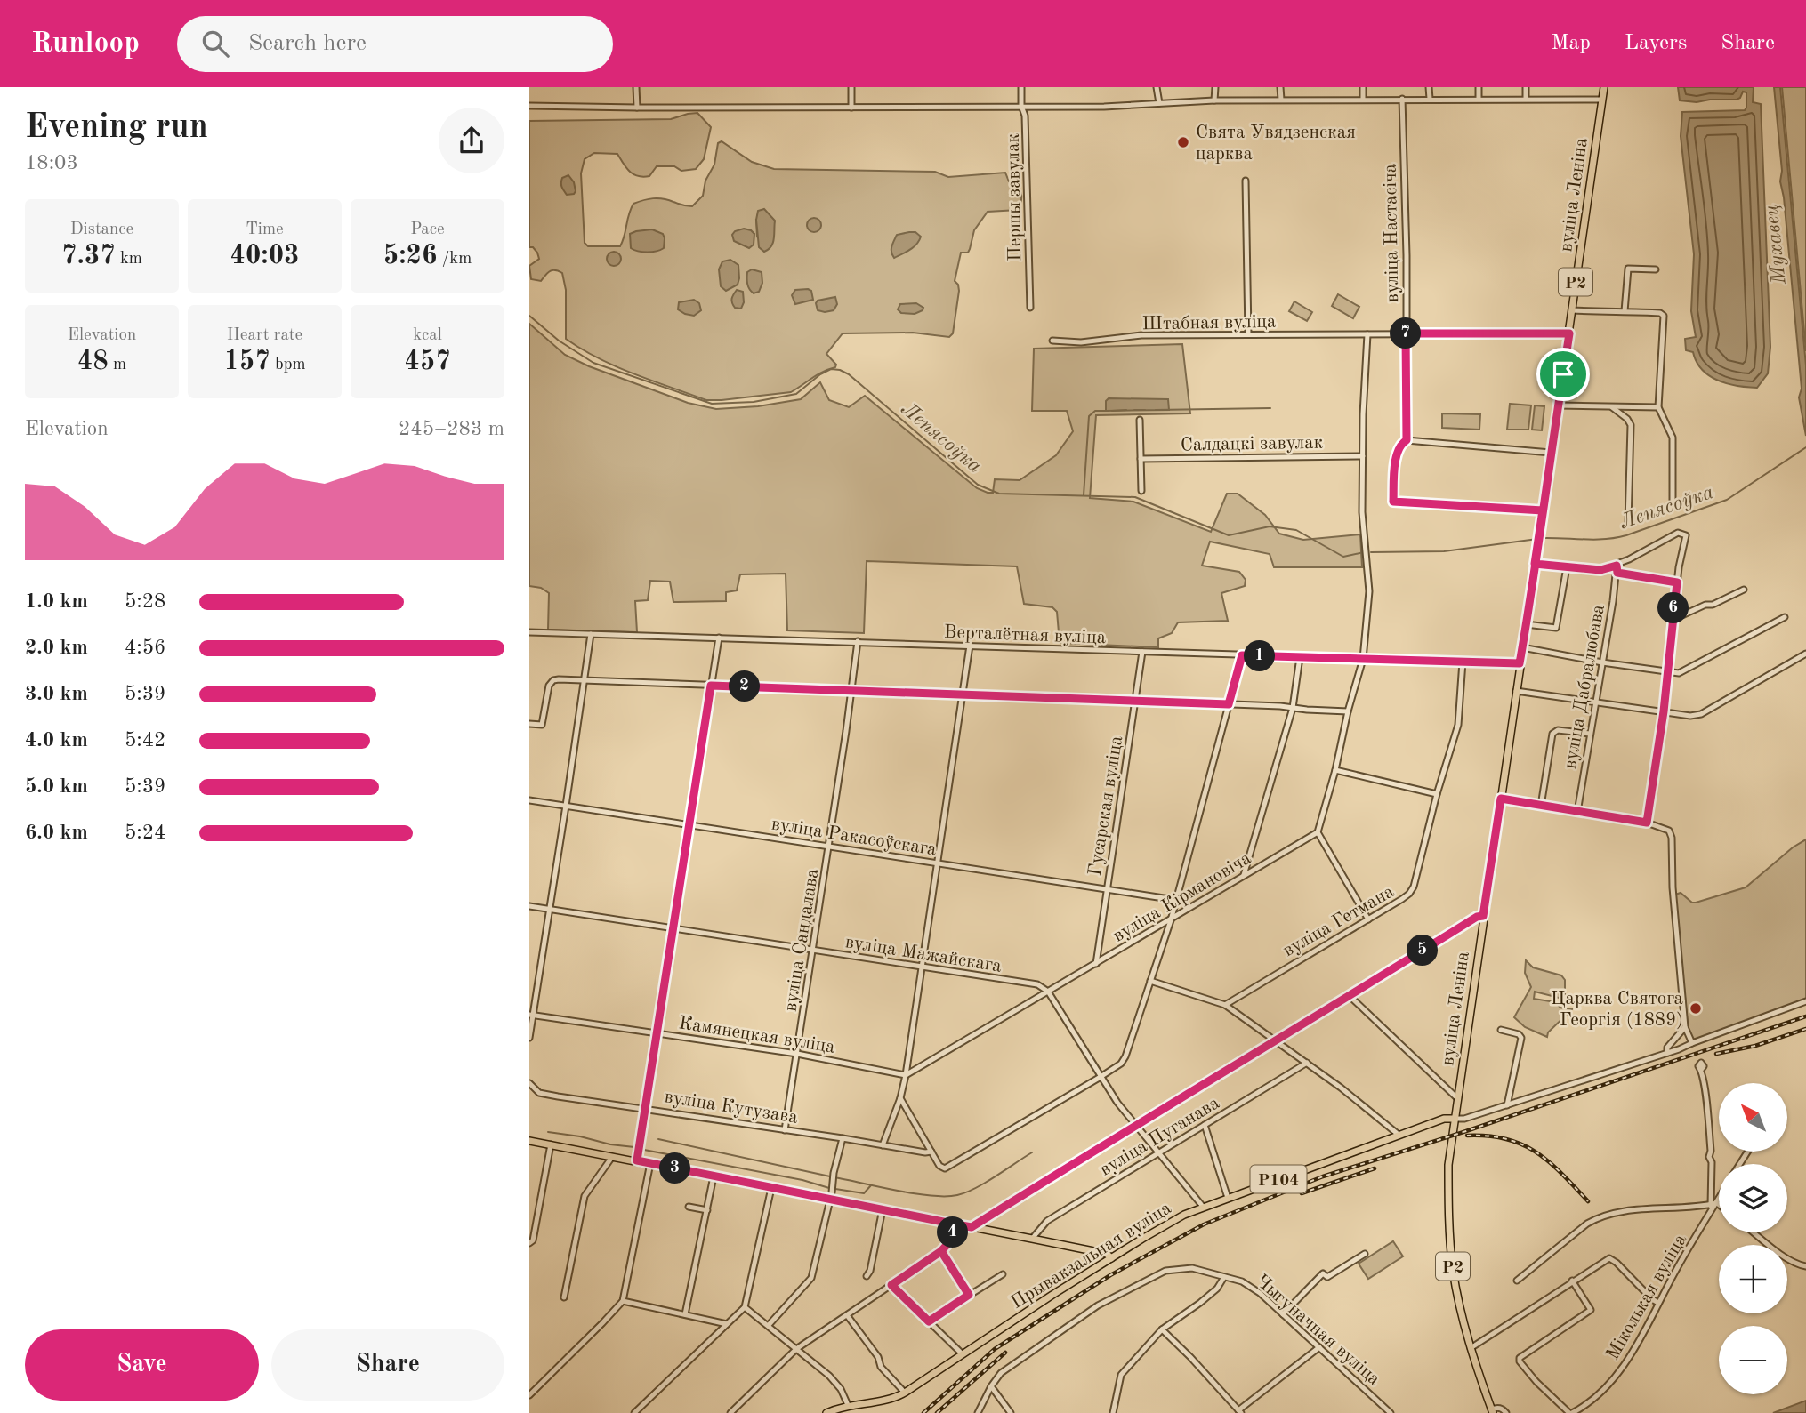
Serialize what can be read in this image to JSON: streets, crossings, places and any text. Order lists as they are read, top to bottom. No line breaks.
{"streets":{"main road":["вуліца Леніна","Р2","Р104","Прывакзальная вуліца"],"street":["Першы завулак","вуліца Настасіча","Штабная вуліца","Салдацкі завулак","Верталётная вуліца","вуліца Дабралюбава","Гусарская вуліца","вуліца Ракасоўскага","вуліца Кірмановіча","вуліца Гетмана","вуліца Сандалава","вуліца Мажайскага","Камянецкая вуліца","вуліца Кутузава","вуліца Пуганава","Міколькая вуліца","Чыгуначная вуліца"]},"crossings":[["вуліца Леніна","Штабная вуліца"],["вуліца Леніна","Верталётная вуліца"],["вуліца Леніна","Прывакзальная вуліца"],["вуліца Настасіча","Штабная вуліца"],["Верталётная вуліца","Гусарская вуліца"],["Верталётная вуліца","вуліца Гетмана"],["Верталётная вуліца","вуліца Сандалава"],["Гусарская вуліца","вуліца Ракасоўскага"],["Гусарская вуліца","вуліца Кірмановіча"],["вуліца Ракасоўскага","вуліца Сандалава"],["вуліца Кірмановіча","вуліца Мажайскага"],["вуліца Кірмановіча","Камянецкая вуліца"],["вуліца Сандалава","вуліца Мажайскага"],["вуліца Сандалава","Камянецкая вуліца"],["вуліца Сандалава","вуліца Кутузава"]],"water":["Мухавец","Лепясоўка"],"places":["Свята Увядзенская царква","Царква Святога Георгія (1889)"],"north":"top left","page":{"header":"Runloop","search":"Search here","nav":["Map","Layers","Share"],"heading":["Evening run","18:03"],"stats":[["Distance","7.37 km"],["Time","40:03"],["Pace","5:26 /km"],["Elevation","48 m"],["Heart rate","157 bpm"],["kcal","457"]],"pins":["7","6","1","2","5","3","4"],"chart":["Elevation","245–283 m"],"list":[{"name":"1.0 km","note":"5:28"},{"name":"2.0 km","note":"4:56"},{"name":"3.0 km","note":"5:39"},{"name":"4.0 km","note":"5:42"},{"name":"5.0 km","note":"5:39"},{"name":"6.0 km","note":"5:24"}],"map_buttons":["+","−"],"buttons":["Save","Share"]}}
